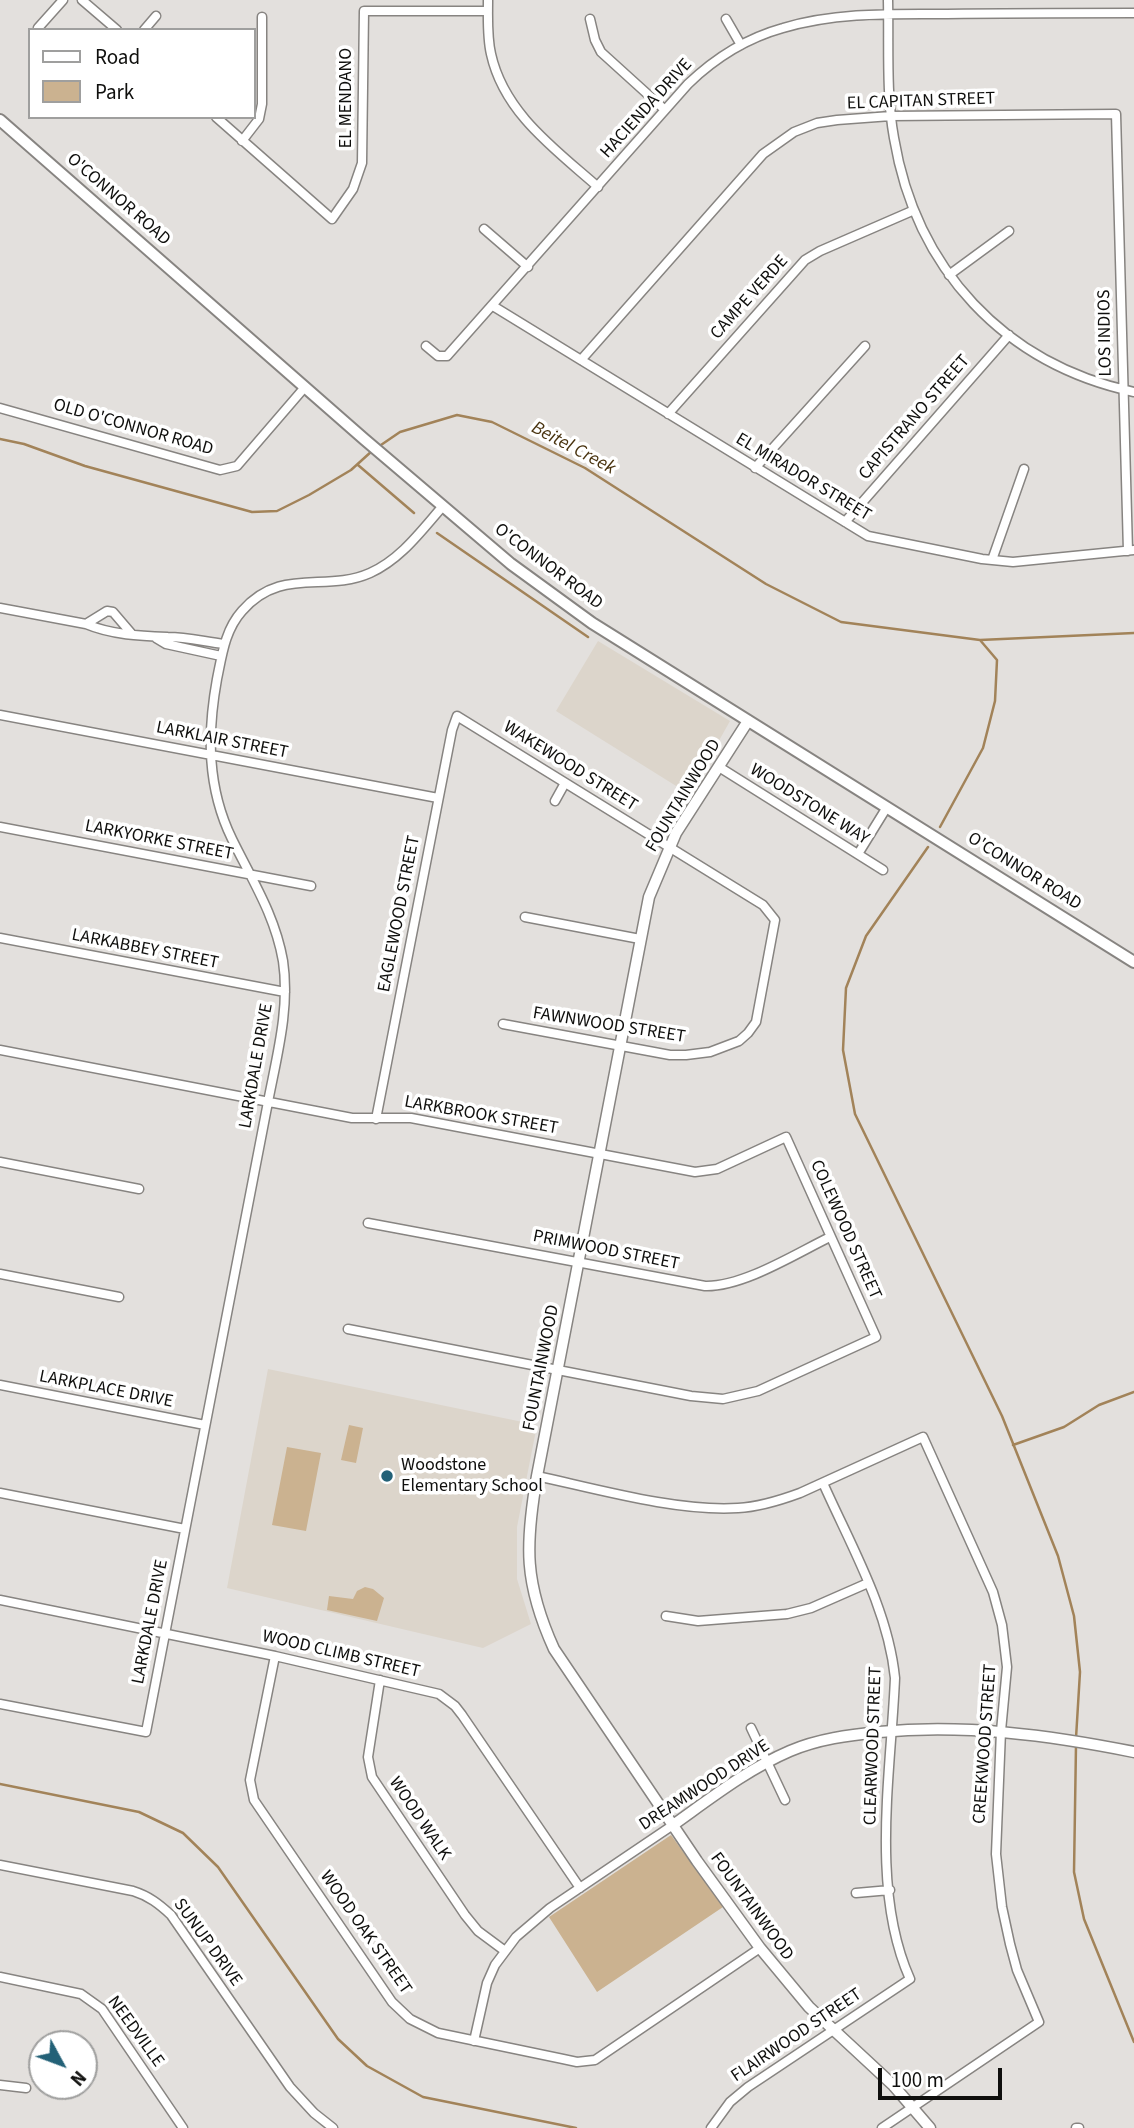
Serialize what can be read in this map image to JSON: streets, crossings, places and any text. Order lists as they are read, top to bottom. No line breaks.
{"streets":{"main road":["O'CONNOR ROAD"],"street":["EL MENDANO","EL CAPITAN STREET","HACIENDA DRIVE","CAMPE VERDE","LOS INDIOS","CAPISTRANO STREET","OLD O'CONNOR ROAD","EL MIRADOR STREET","LARKLAIR STREET","WAKEWOOD STREET","FOUNTAINWOOD","WOODSTONE WAY","LARKYORKE STREET","EAGLEWOOD STREET","LARKABBEY STREET","FAWNWOOD STREET","LARKDALE DRIVE","LARKBROOK STREET","COLEWOOD STREET","PRIMWOOD STREET","LARKPLACE DRIVE","WOOD CLIMB STREET","CREEKWOOD STREET","CLEARWOOD STREET","DREAMWOOD DRIVE","WOOD WALK","WOOD OAK STREET","SUNUP DRIVE","NEEDVILLE","FLAIRWOOD STREET"]},"crossings":[["EL CAPITAN STREET","LOS INDIOS"],["EL CAPITAN STREET","EL MIRADOR STREET"],["HACIENDA DRIVE","EL MIRADOR STREET"],["O'CONNOR ROAD","OLD O'CONNOR ROAD"],["O'CONNOR ROAD","FOUNTAINWOOD"],["O'CONNOR ROAD","LARKDALE DRIVE"],["CAMPE VERDE","EL MIRADOR STREET"],["LOS INDIOS","EL MIRADOR STREET"],["CAPISTRANO STREET","EL MIRADOR STREET"],["LARKLAIR STREET","EAGLEWOOD STREET"],["LARKLAIR STREET","LARKDALE DRIVE"],["WAKEWOOD STREET","FOUNTAINWOOD"],["WAKEWOOD STREET","EAGLEWOOD STREET"],["WAKEWOOD STREET","FAWNWOOD STREET"],["FOUNTAINWOOD","WOODSTONE WAY"],["FOUNTAINWOOD","FAWNWOOD STREET"],["FOUNTAINWOOD","LARKBROOK STREET"],["FOUNTAINWOOD","COLEWOOD STREET"],["FOUNTAINWOOD","PRIMWOOD STREET"],["FOUNTAINWOOD","CREEKWOOD STREET"],["FOUNTAINWOOD","DREAMWOOD DRIVE"],["FOUNTAINWOOD","WOOD OAK STREET"],["FOUNTAINWOOD","FLAIRWOOD STREET"],["LARKYORKE STREET","LARKDALE DRIVE"],["EAGLEWOOD STREET","LARKBROOK STREET"],["LARKABBEY STREET","LARKDALE DRIVE"],["LARKDALE DRIVE","LARKBROOK STREET"],["LARKDALE DRIVE","LARKPLACE DRIVE"],["LARKDALE DRIVE","WOOD CLIMB STREET"],["LARKBROOK STREET","COLEWOOD STREET"],["COLEWOOD STREET","PRIMWOOD STREET"],["WOOD CLIMB STREET","DREAMWOOD DRIVE"],["WOOD CLIMB STREET","WOOD WALK"],["WOOD CLIMB STREET","WOOD OAK STREET"],["CREEKWOOD STREET","CLEARWOOD STREET"],["CREEKWOOD STREET","DREAMWOOD DRIVE"],["CLEARWOOD STREET","DREAMWOOD DRIVE"],["CLEARWOOD STREET","FLAIRWOOD STREET"],["DREAMWOOD DRIVE","WOOD WALK"],["DREAMWOOD DRIVE","WOOD OAK STREET"]],"water":["Beitel Creek"],"places":["Woodstone Elementary School"],"legend":["Road","Park"],"scale_bar":"100 m","north":"bottom right"}
